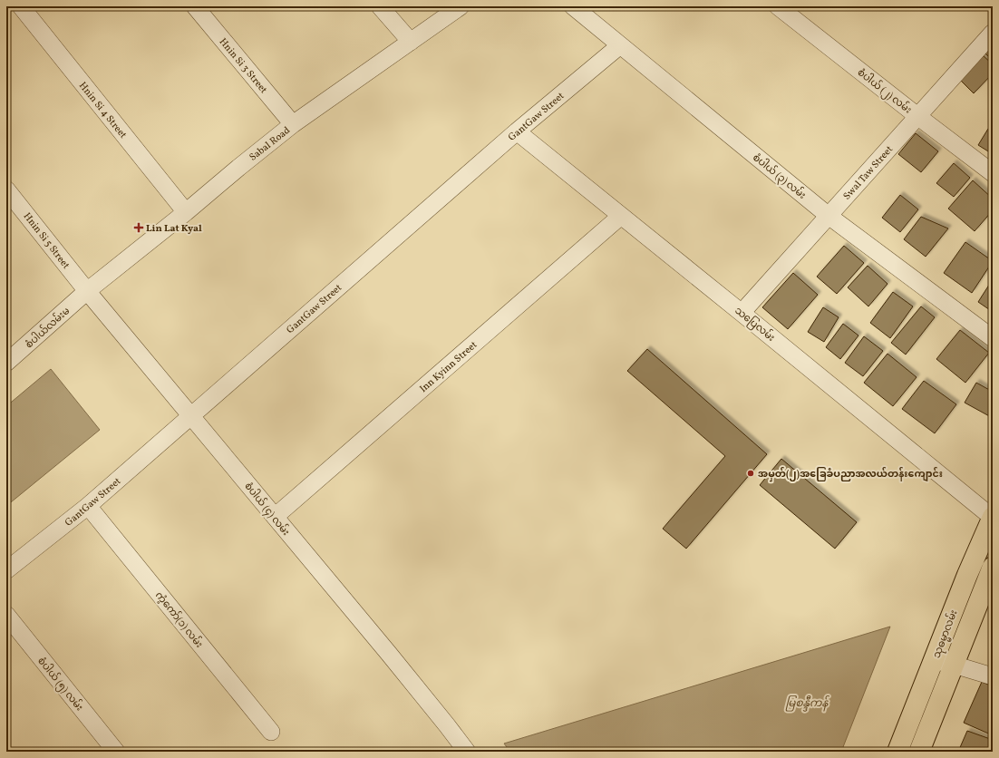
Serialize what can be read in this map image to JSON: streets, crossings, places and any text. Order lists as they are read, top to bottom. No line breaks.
{"streets":{"main road":["သုဓမ္မာလမ်း"],"street":["Hnin Si 3 Street","စံပါယ် (၂) လမ်း","Hnin Si 4 Street","GantGaw Street","Sabal Road","Swal Taw Street","စံပါယ် (၃) လမ်း","Hnin Si 5 Street","သပြေလမ်း","စံပါယ်လမ်းမ","Inn Kyinn Street","စံပါယ် (၄) လမ်း","ကံ့ကော်(၁) လမ်း","စံပါယ် (၅) လမ်း"]},"crossings":[["Hnin Si 3 Street","Sabal Road"],["စံပါယ် (၂) လမ်း","Swal Taw Street"],["Hnin Si 4 Street","Sabal Road"],["GantGaw Street","စံပါယ် (၃) လမ်း"],["GantGaw Street","သပြေလမ်း"],["GantGaw Street","စံပါယ် (၄) လမ်း"],["GantGaw Street","ကံ့ကော်(၁) လမ်း"],["Sabal Road","Hnin Si 5 Street"],["Sabal Road","စံပါယ်လမ်းမ"],["Sabal Road","စံပါယ် (၄) လမ်း"],["Swal Taw Street","စံပါယ် (၃) လမ်း"],["Swal Taw Street","သပြေလမ်း"],["Hnin Si 5 Street","စံပါယ်လမ်းမ"],["Hnin Si 5 Street","စံပါယ် (၄) လမ်း"],["သပြေလမ်း","Inn Kyinn Street"],["သပြေလမ်း","သုဓမ္မာလမ်း"],["စံပါယ်လမ်းမ","စံပါယ် (၄) လမ်း"],["Inn Kyinn Street","စံပါယ် (၄) လမ်း"]],"water":["မြစန္ဒီ‌ကန်"],"places":{"health":["Lin Lat Kyal"],"other":["အမှတ်(၂)အခြေခံပညာအလယ်တန်းကျောင်း"]}}
